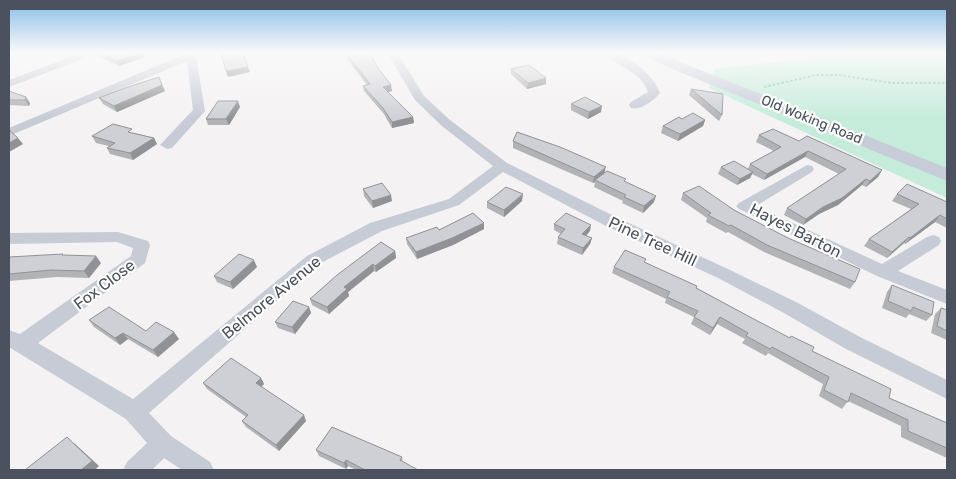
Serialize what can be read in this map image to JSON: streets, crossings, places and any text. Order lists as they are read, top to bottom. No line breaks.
{"streets":{"main road":["Old Woking Road"],"street":["Hayes Barton","Pine Tree Hill","Fox Close","Belmore Avenue"]},"crossings":[["Pine Tree Hill","Belmore Avenue"]]}
